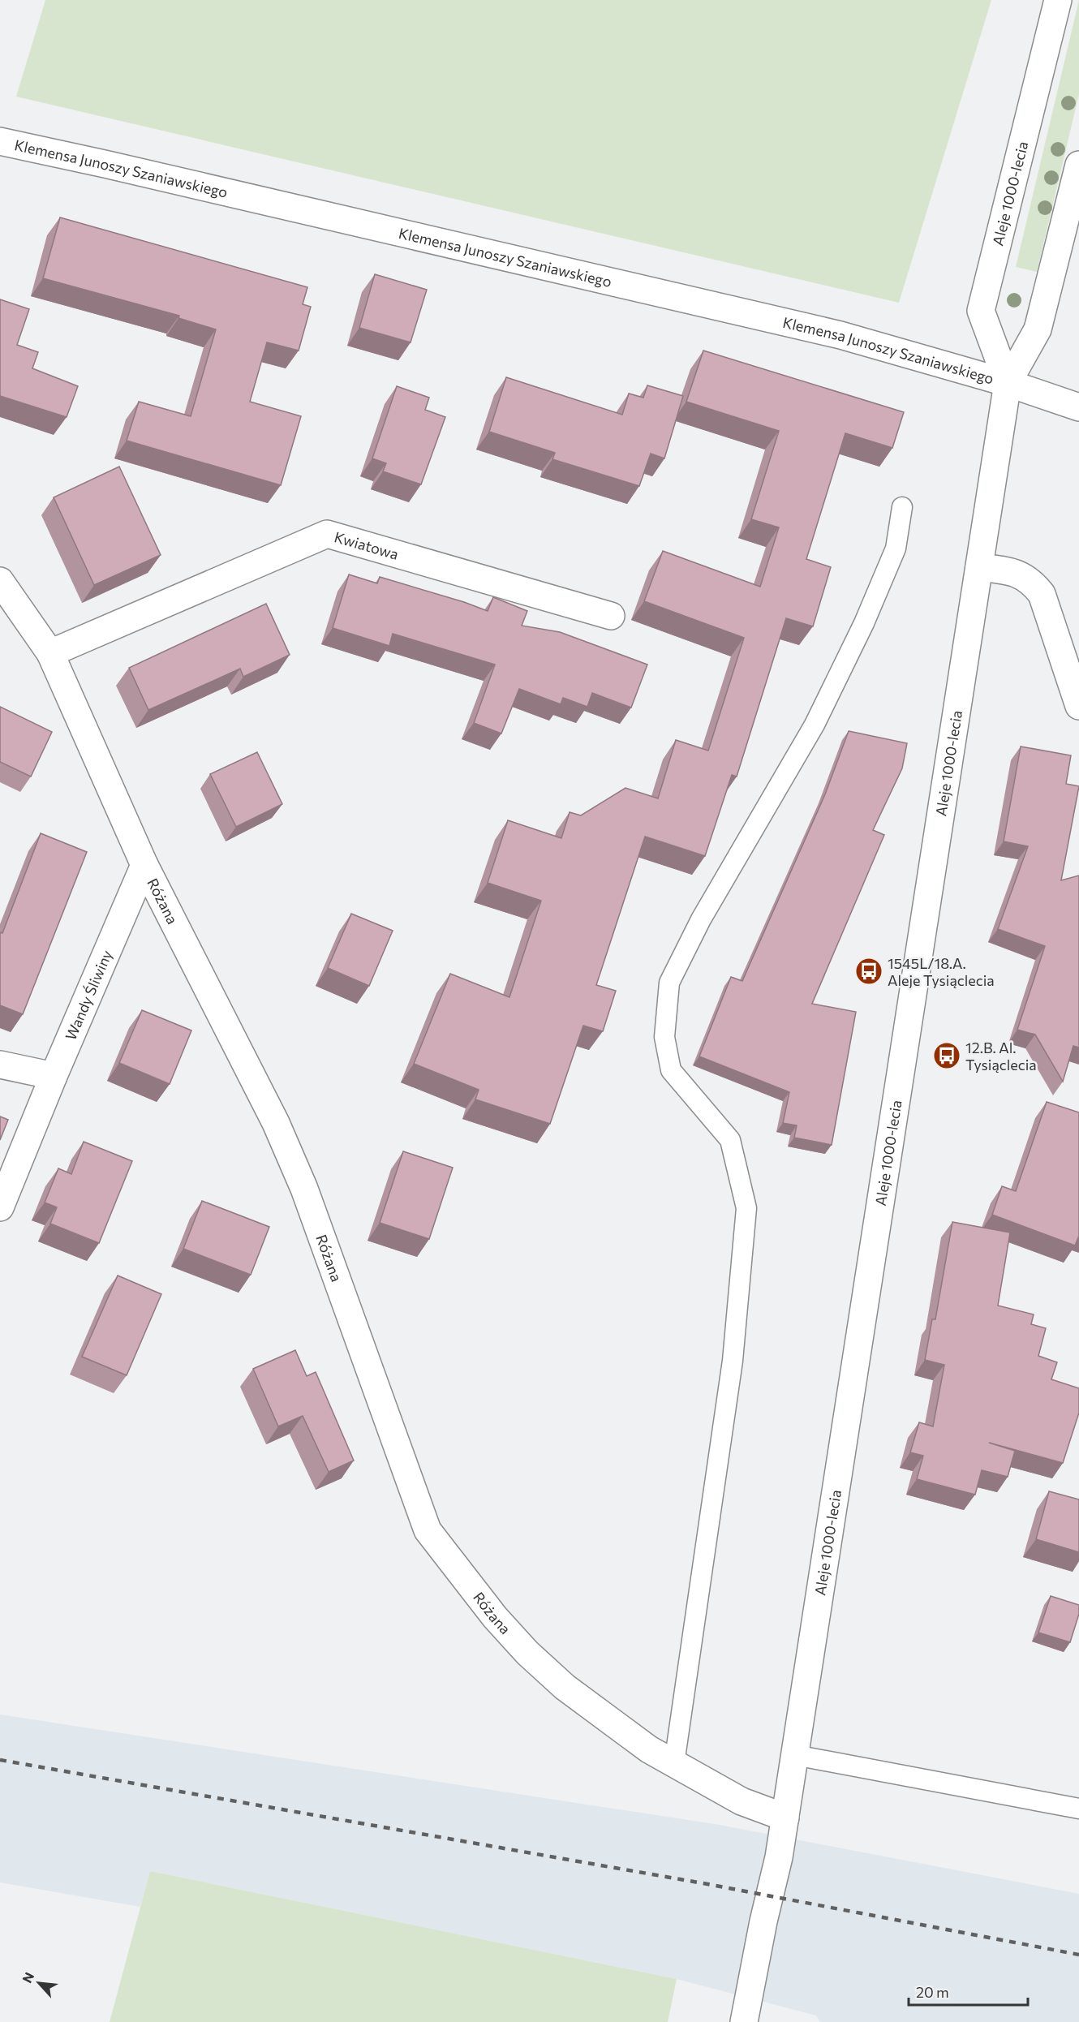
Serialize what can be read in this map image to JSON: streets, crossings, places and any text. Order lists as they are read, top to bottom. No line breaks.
{"streets":{"street":["Klemensa Junoszy Szaniawskiego","Aleje 1000-lecia","Kwiatowa","Różana","Wandy Śliwiny"]},"crossings":[["Klemensa Junoszy Szaniawskiego","Aleje 1000-lecia"],["Aleje 1000-lecia","Różana"],["Kwiatowa","Różana"],["Różana","Wandy Śliwiny"]],"places":{"bus stop":["1545L/18.A. Aleje Tysiąclecia","12.B. Al. Tysiąclecia"]},"scale_bar":"20 m","north":"top left"}
